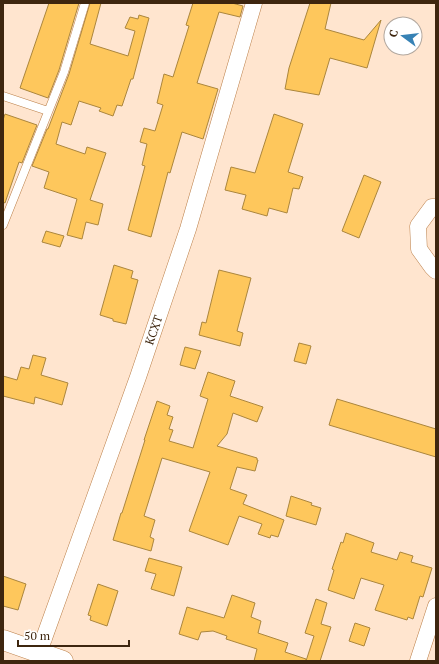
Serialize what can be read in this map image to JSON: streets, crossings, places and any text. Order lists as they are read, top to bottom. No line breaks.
{"streets":{"street":["КСХТ"]},"scale_bar":"50 m","north":"left"}
